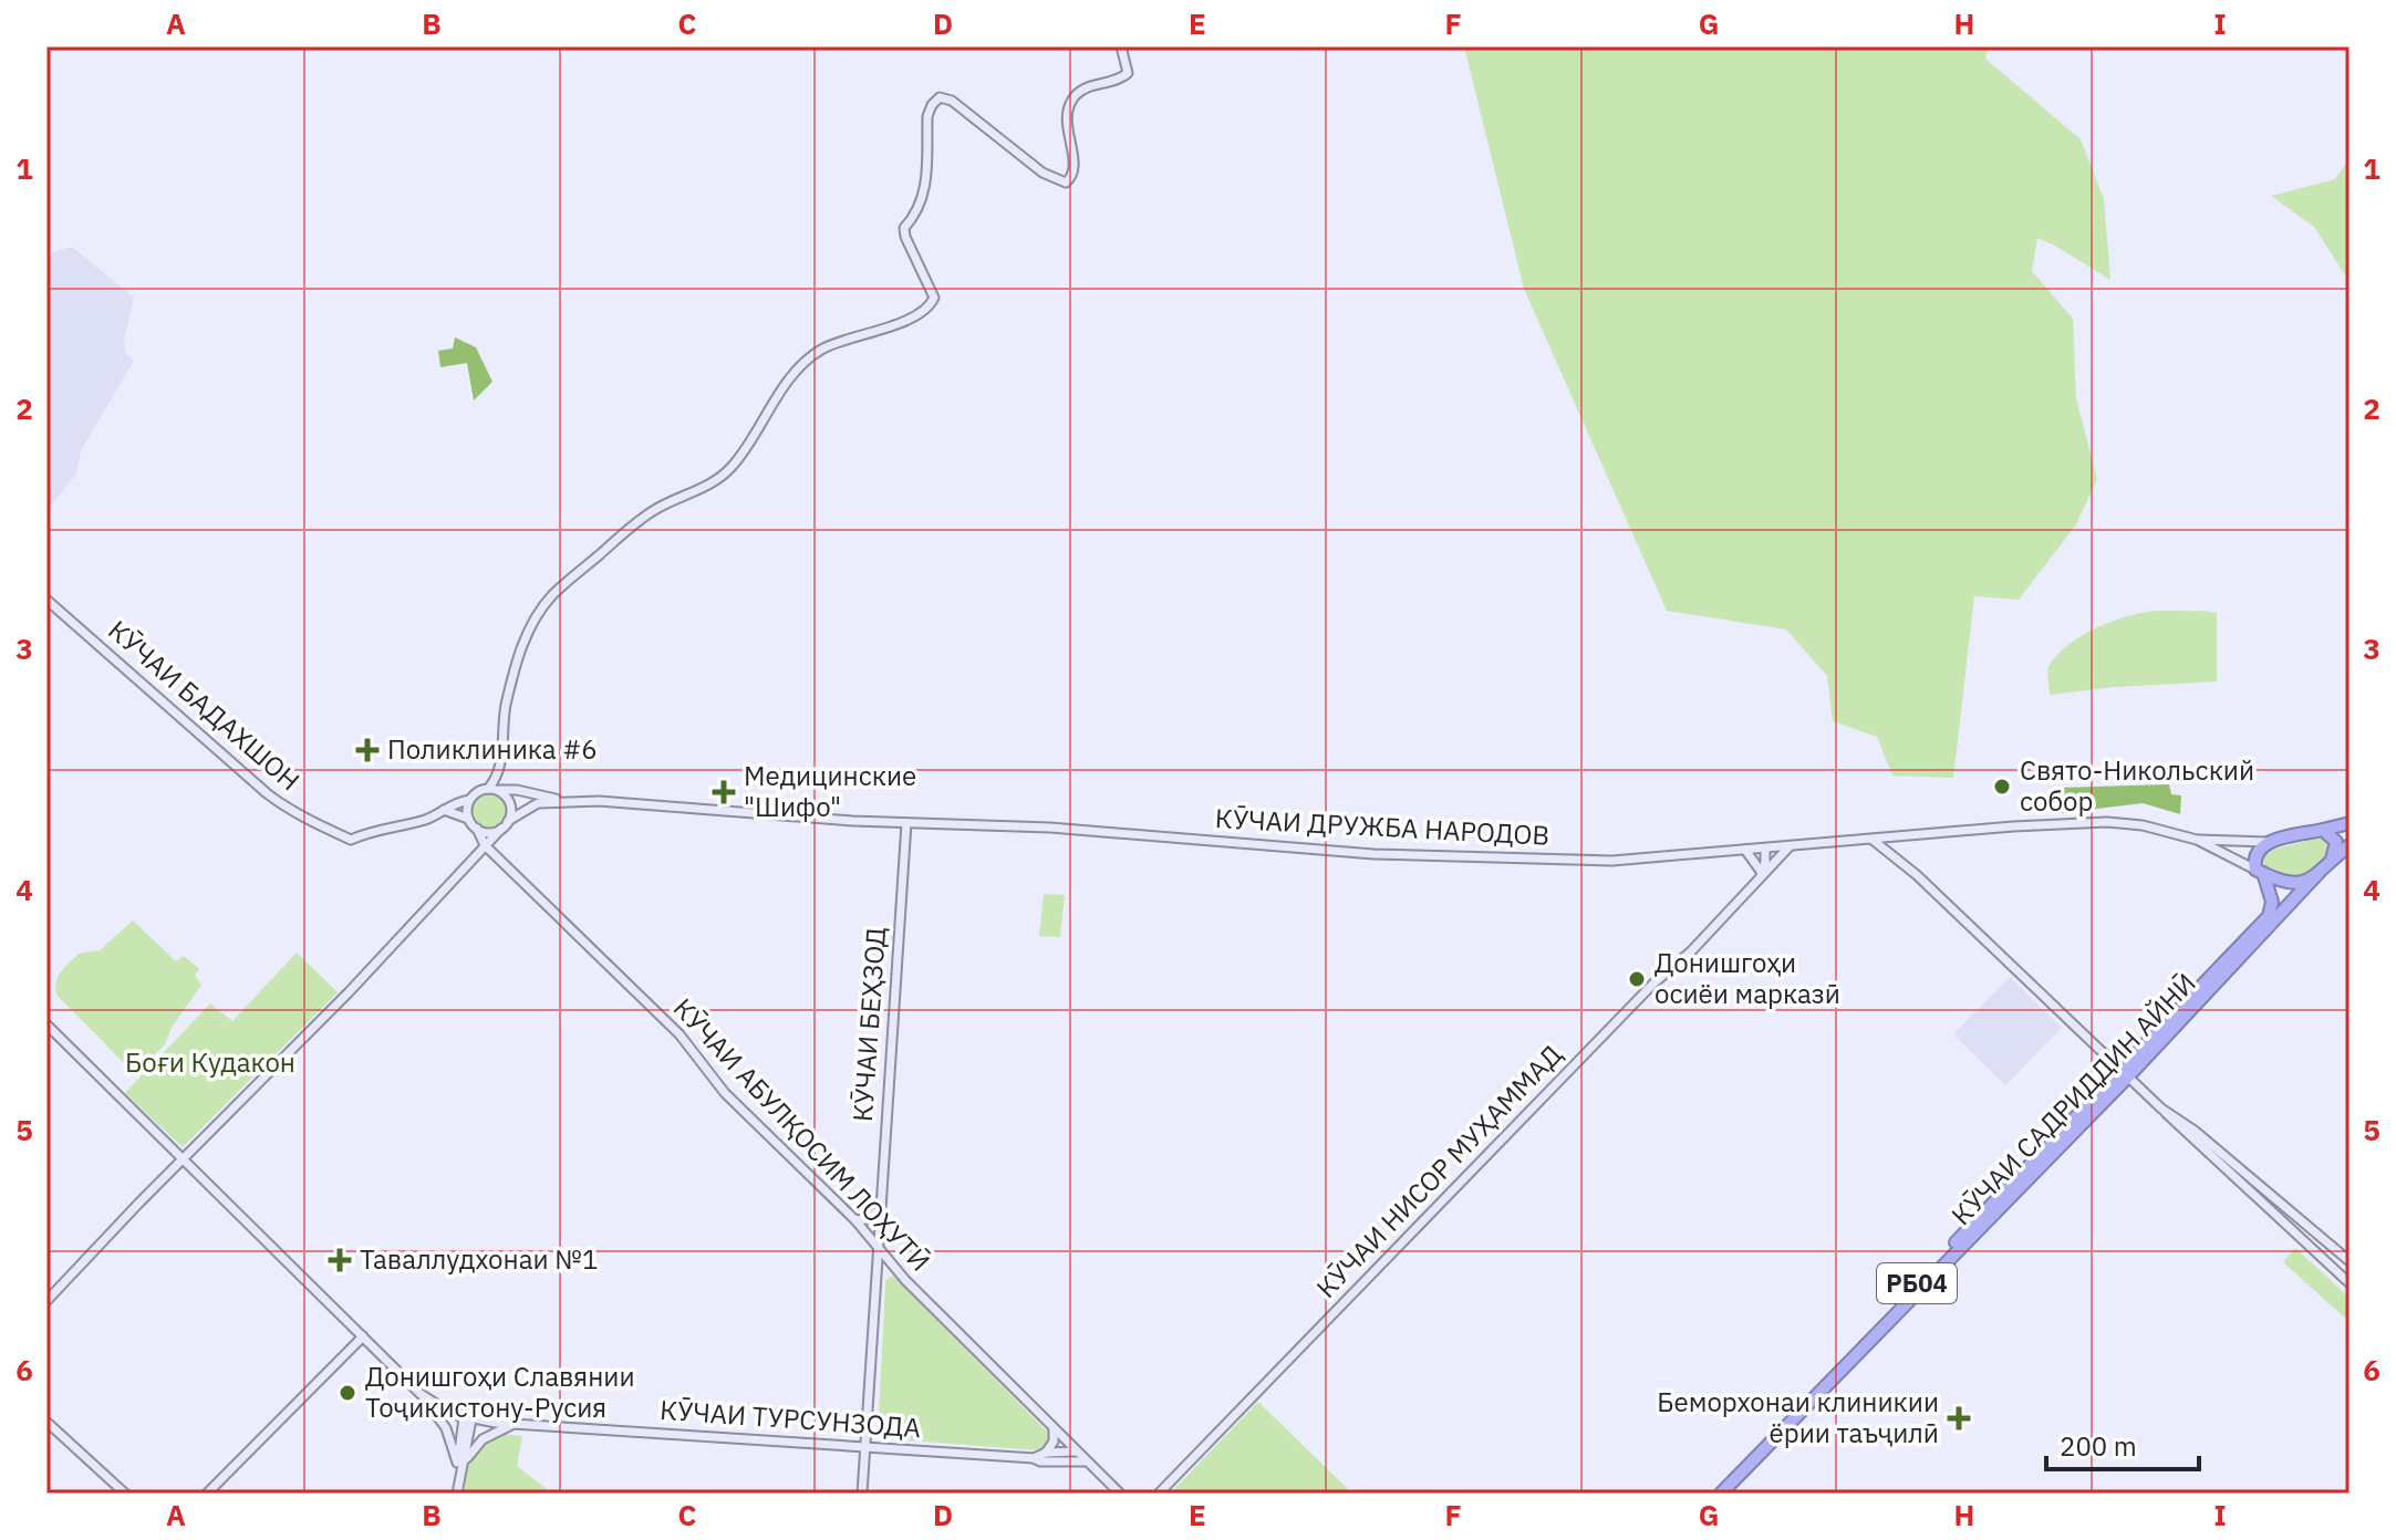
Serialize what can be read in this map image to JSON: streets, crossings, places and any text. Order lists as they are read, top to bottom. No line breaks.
{"streets":{"highway":["КӮЧАИ САДРИДДИН АЙНӢ","РБ04"],"street":["КӮЧАИ БАДАХШОН","КӮЧАИ ДРУЖБА НАРОДОВ","КӮЧАИ БЕҲЗОД","КӮЧАИ АБУЛҚОСИМ ЛОҲУТӢ","КӮЧАИ НИСОР МУҲАММАД","КӮЧАИ ТУРСУНЗОДА"]},"crossings":[["КӮЧАИ ДРУЖБА НАРОДОВ","КӮЧАИ БЕҲЗОД"],["КӮЧАИ ДРУЖБА НАРОДОВ","КӮЧАИ НИСОР МУҲАММАД"],["КӮЧАИ БЕҲЗОД","КӮЧАИ АБУЛҚОСИМ ЛОҲУТӢ"],["КӮЧАИ БЕҲЗОД","КӮЧАИ ТУРСУНЗОДА"],["КӮЧАИ САДРИДДИН АЙНӢ","РБ04"],["КӮЧАИ АБУЛҚОСИМ ЛОҲУТӢ","КӮЧАИ ТУРСУНЗОДА"]],"parks":["Боғи Кудакон"],"places":{"health":["Поликлиника #6","Медицинские \"Шифо\"","Таваллудхонаи №1","Беморхонаи клиникии ёрии таъҷилӣ"],"other":["Свято-Никольский собор","Донишгоҳи осиёи марказӣ","Донишгоҳи Славянии Тоҷикистону-Русия"]},"scale_bar":"200 m","grid":{"columns":["A","B","C","D","E","F","G","H","I"],"rows":["1","2","3","4","5","6"]}}
